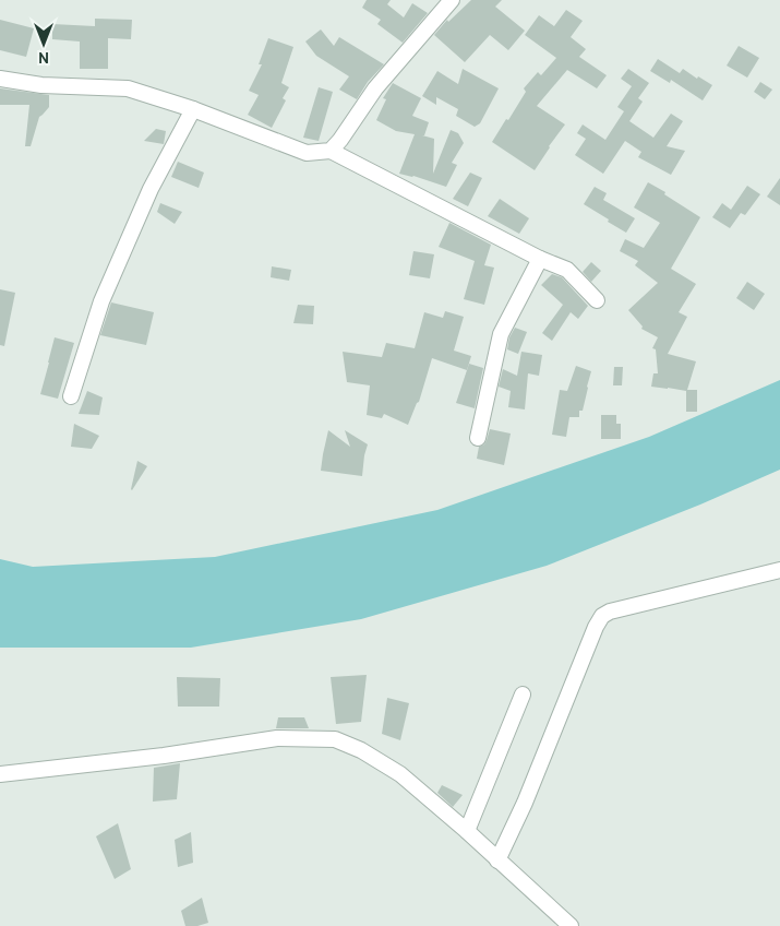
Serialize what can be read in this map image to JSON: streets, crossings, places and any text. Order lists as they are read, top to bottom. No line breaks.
{"north":"bottom"}
